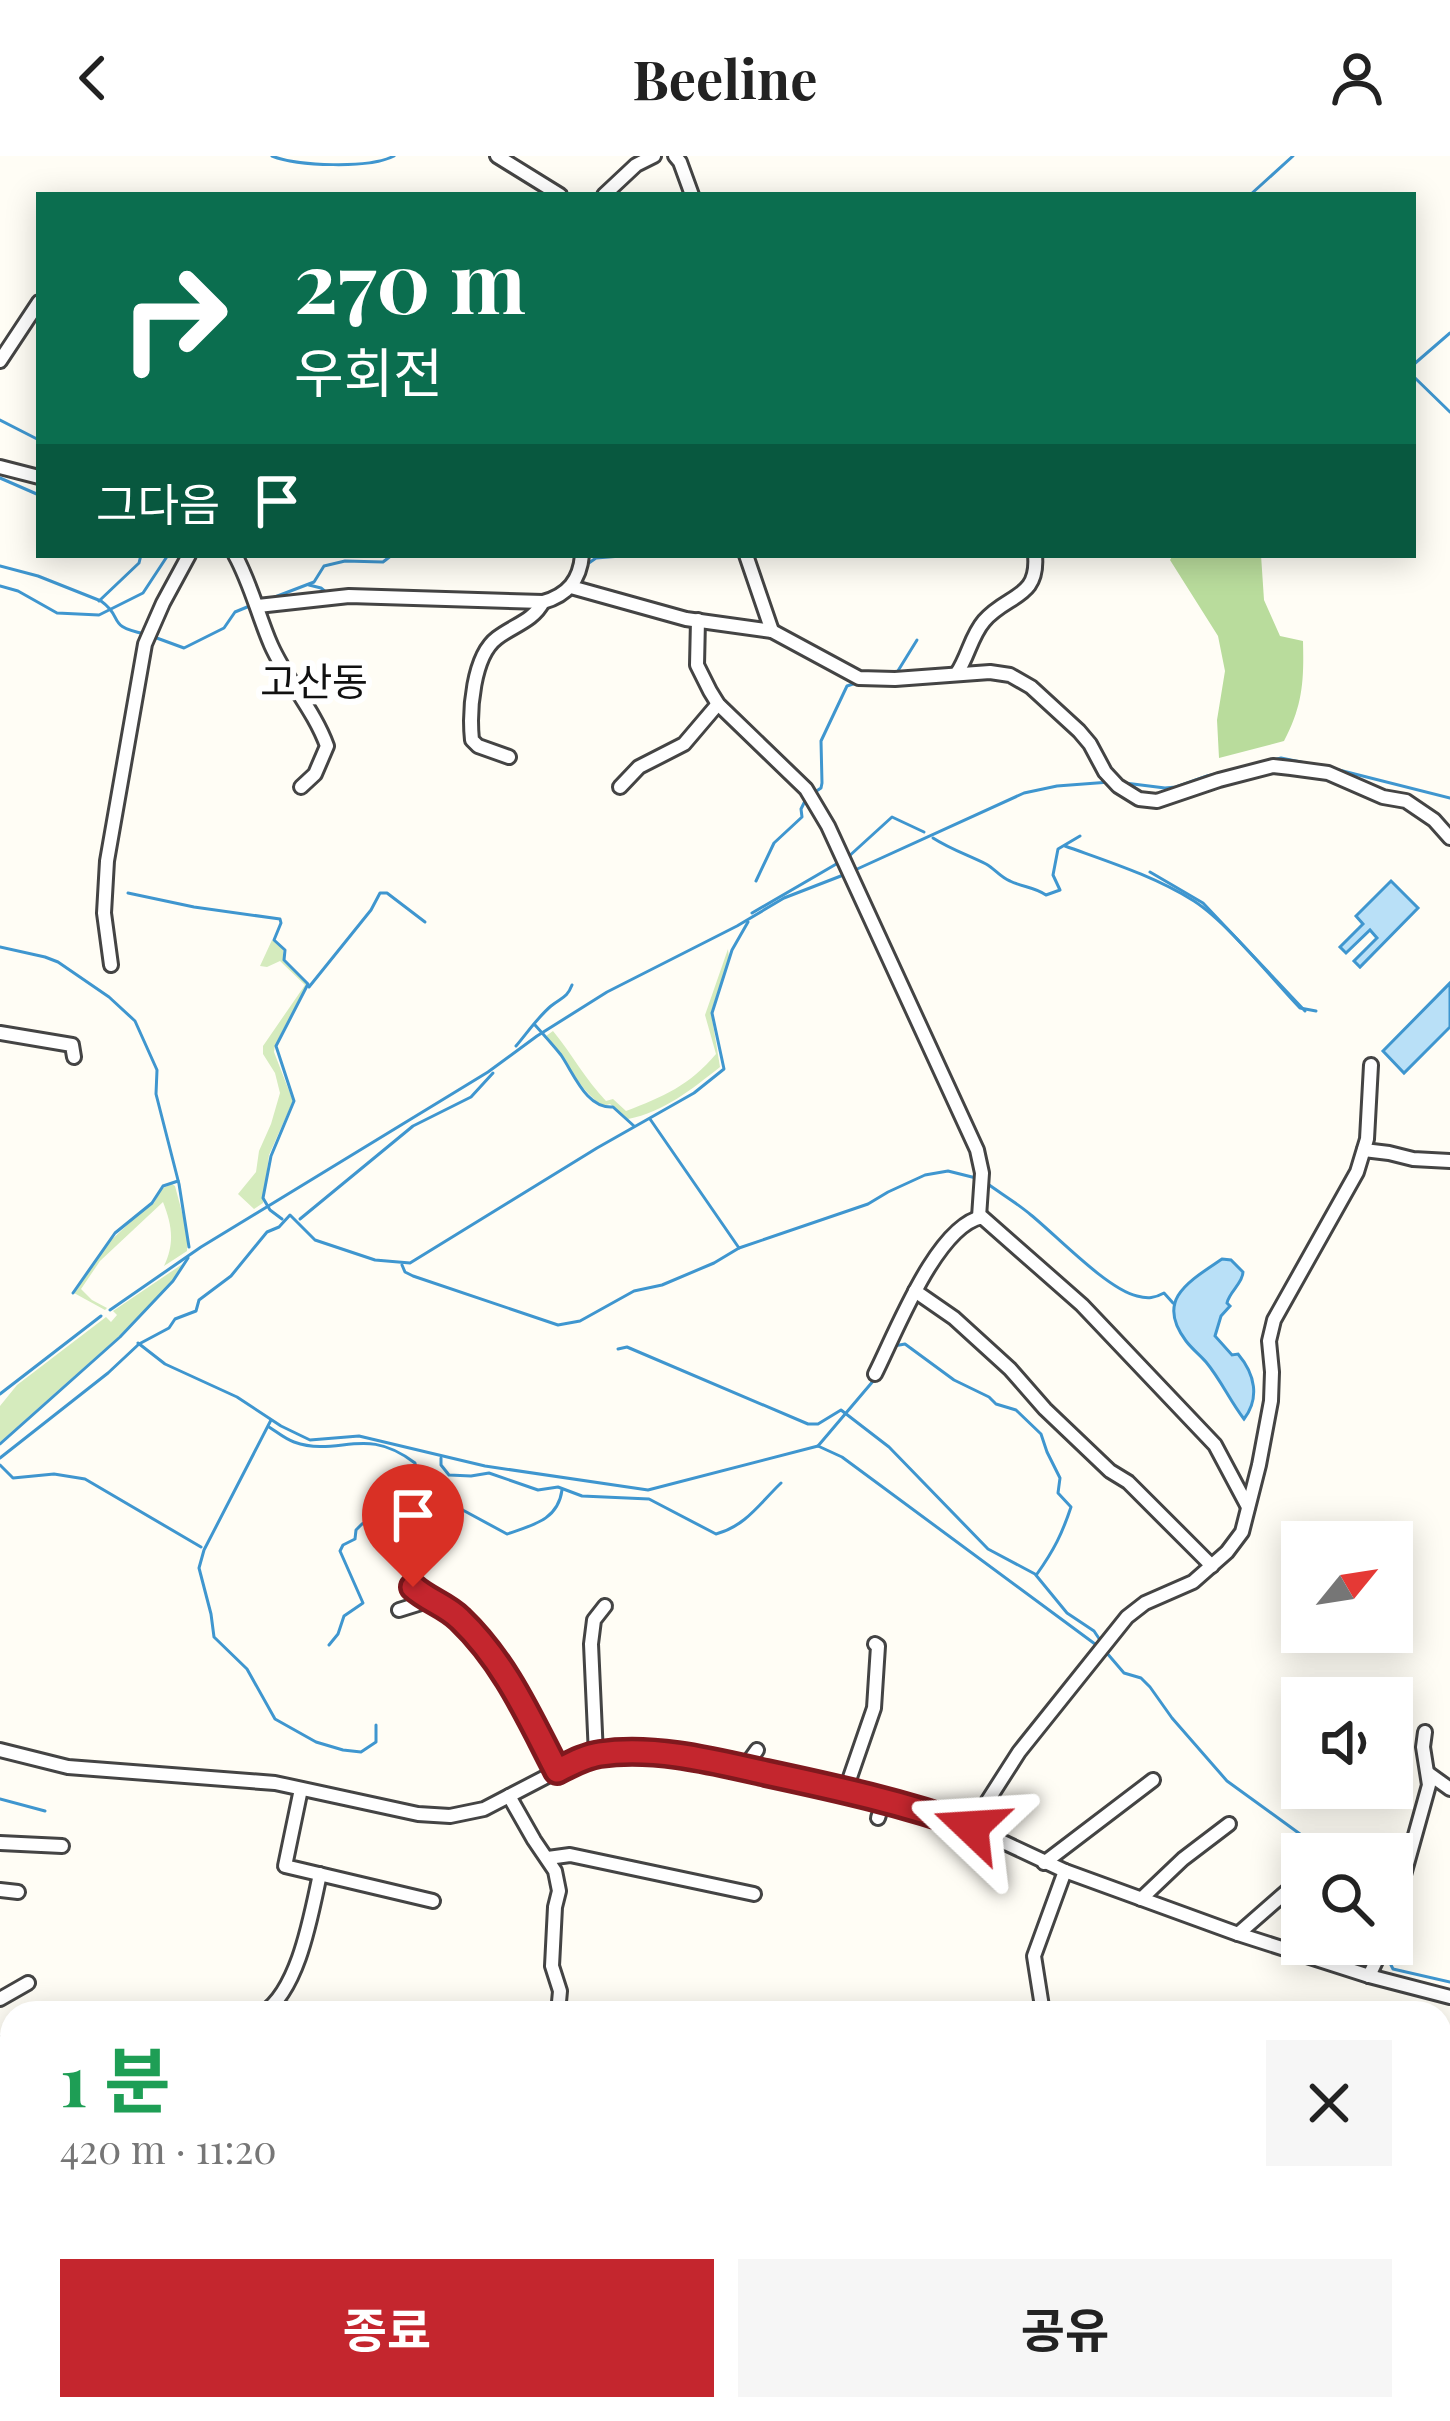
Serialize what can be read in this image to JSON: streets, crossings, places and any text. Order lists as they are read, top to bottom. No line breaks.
{"districts":["고산동"],"north":"top right","page":{"header":"Beeline","turn":["270 m","우회전"],"then":"그다음","heading":["1 분","420 m · 11:20"],"buttons":["종료","공유"]}}
